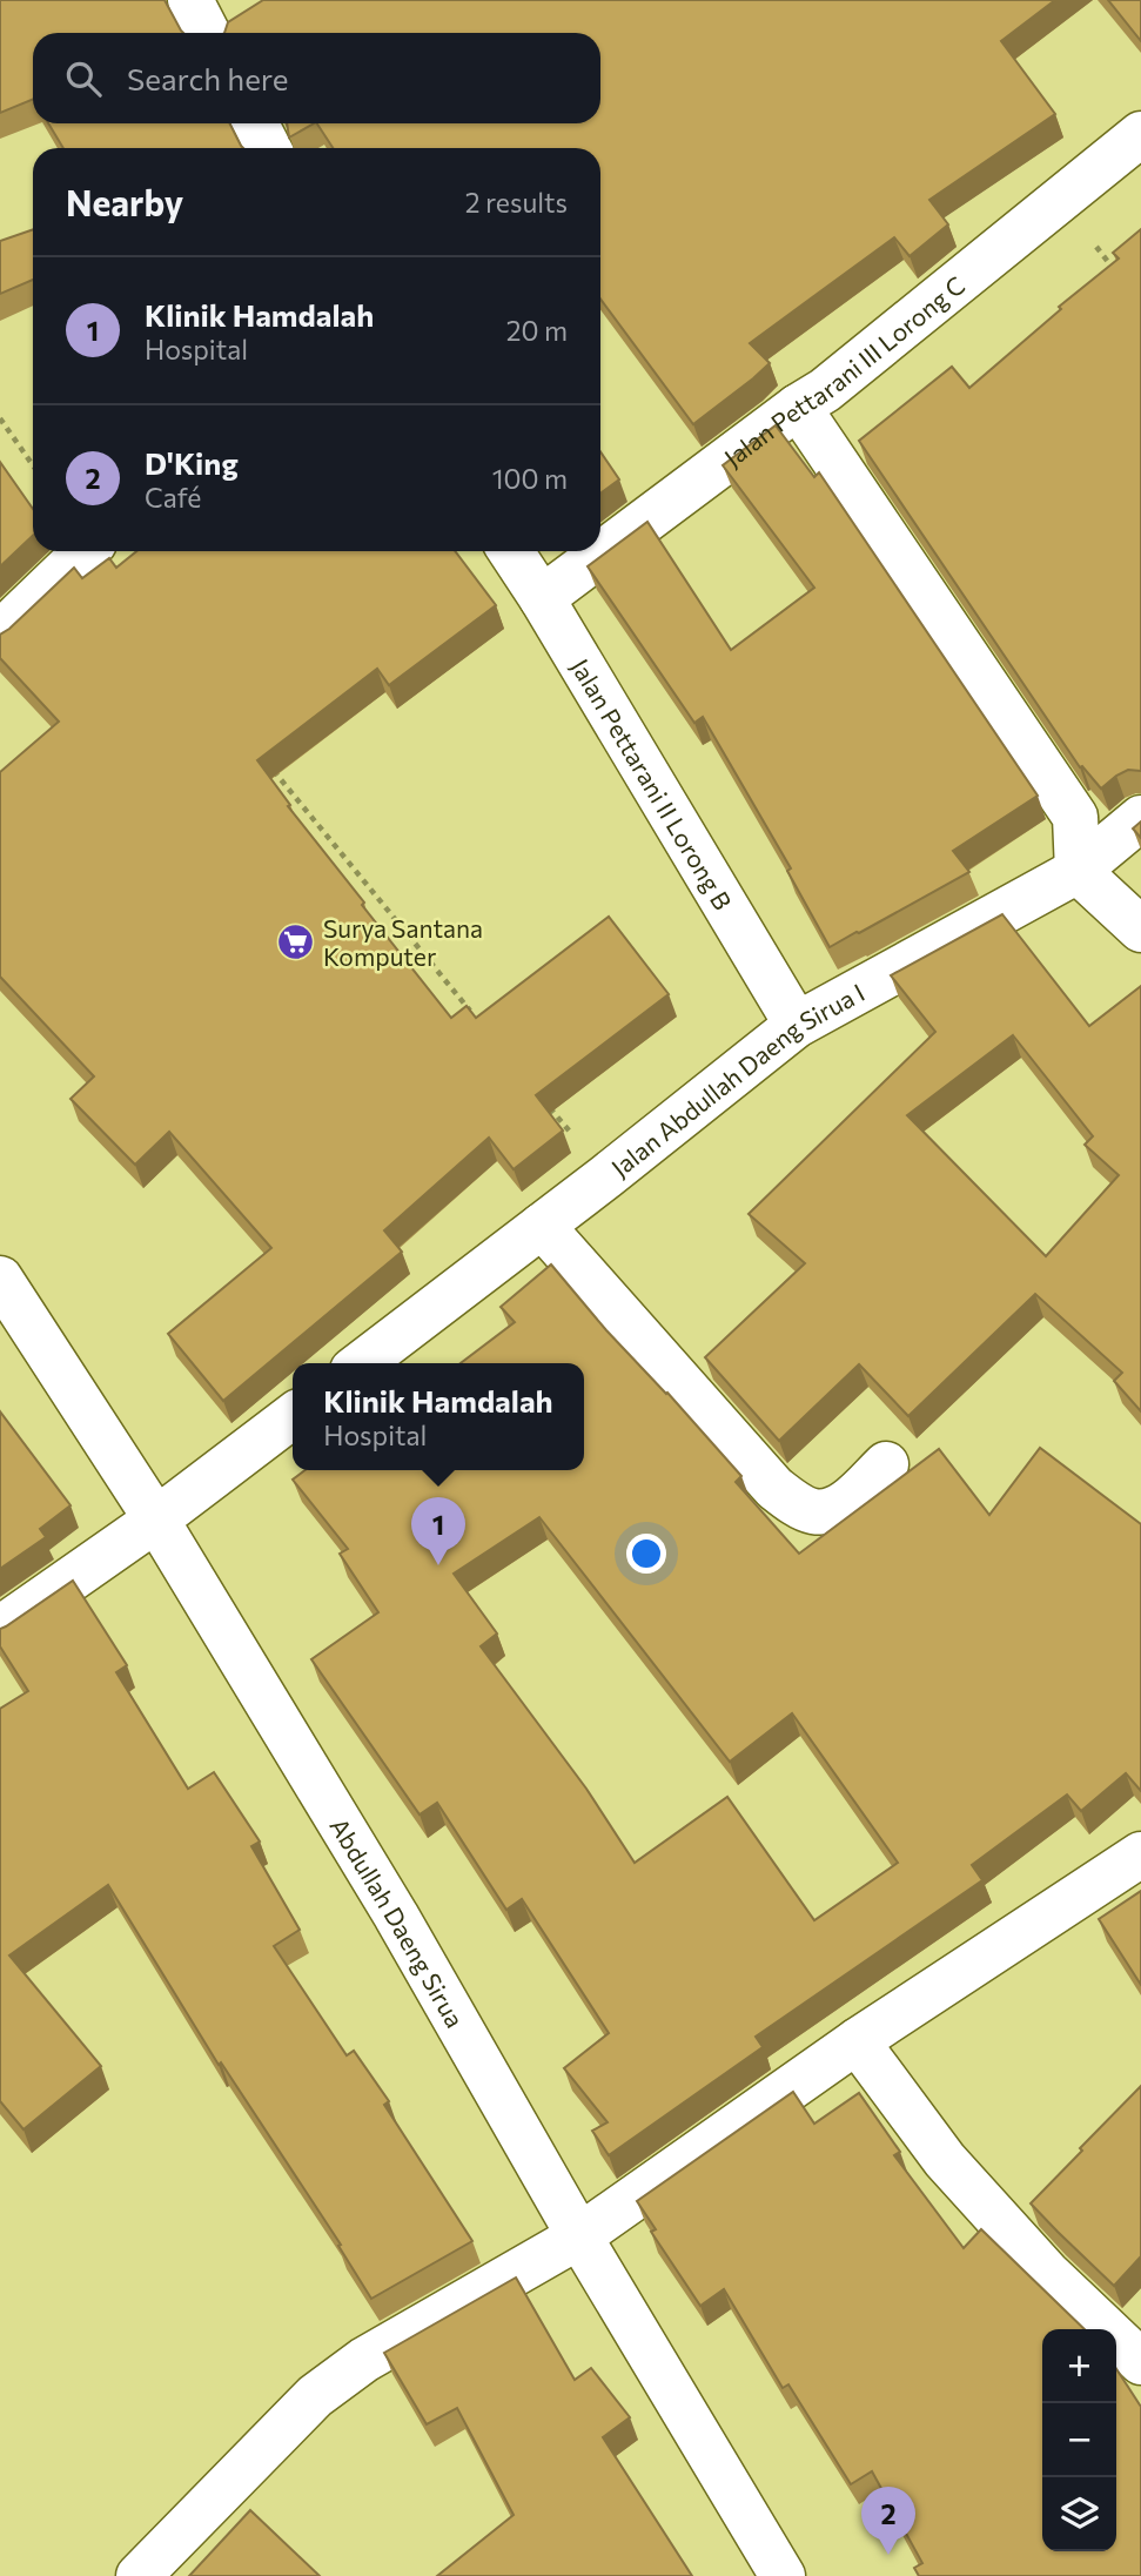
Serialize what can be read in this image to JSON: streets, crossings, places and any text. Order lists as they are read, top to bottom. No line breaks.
{"streets":{"street":["Jalan Pettarani III Lorong C","Jalan Pettarani II Lorong B","Jalan Abdullah Daeng Sirua I","Abdullah Daeng Sirua"]},"crossings":[["Jalan Pettarani III Lorong C","Jalan Pettarani II Lorong B"],["Jalan Pettarani II Lorong B","Jalan Abdullah Daeng Sirua I"]],"places":{"supermarket":["Surya Santana Komputer"]},"page":{"search":"Search here","heading":["Nearby","2 results"],"list":[{"mark":"1","name":"Klinik Hamdalah","note":"Hospital","value":"20 m"},{"mark":"2","name":"D'King","note":"Café","value":"100 m"}],"popup":["Klinik Hamdalah","Hospital"],"pins":["1","2"],"map_buttons":["+","−"]}}
